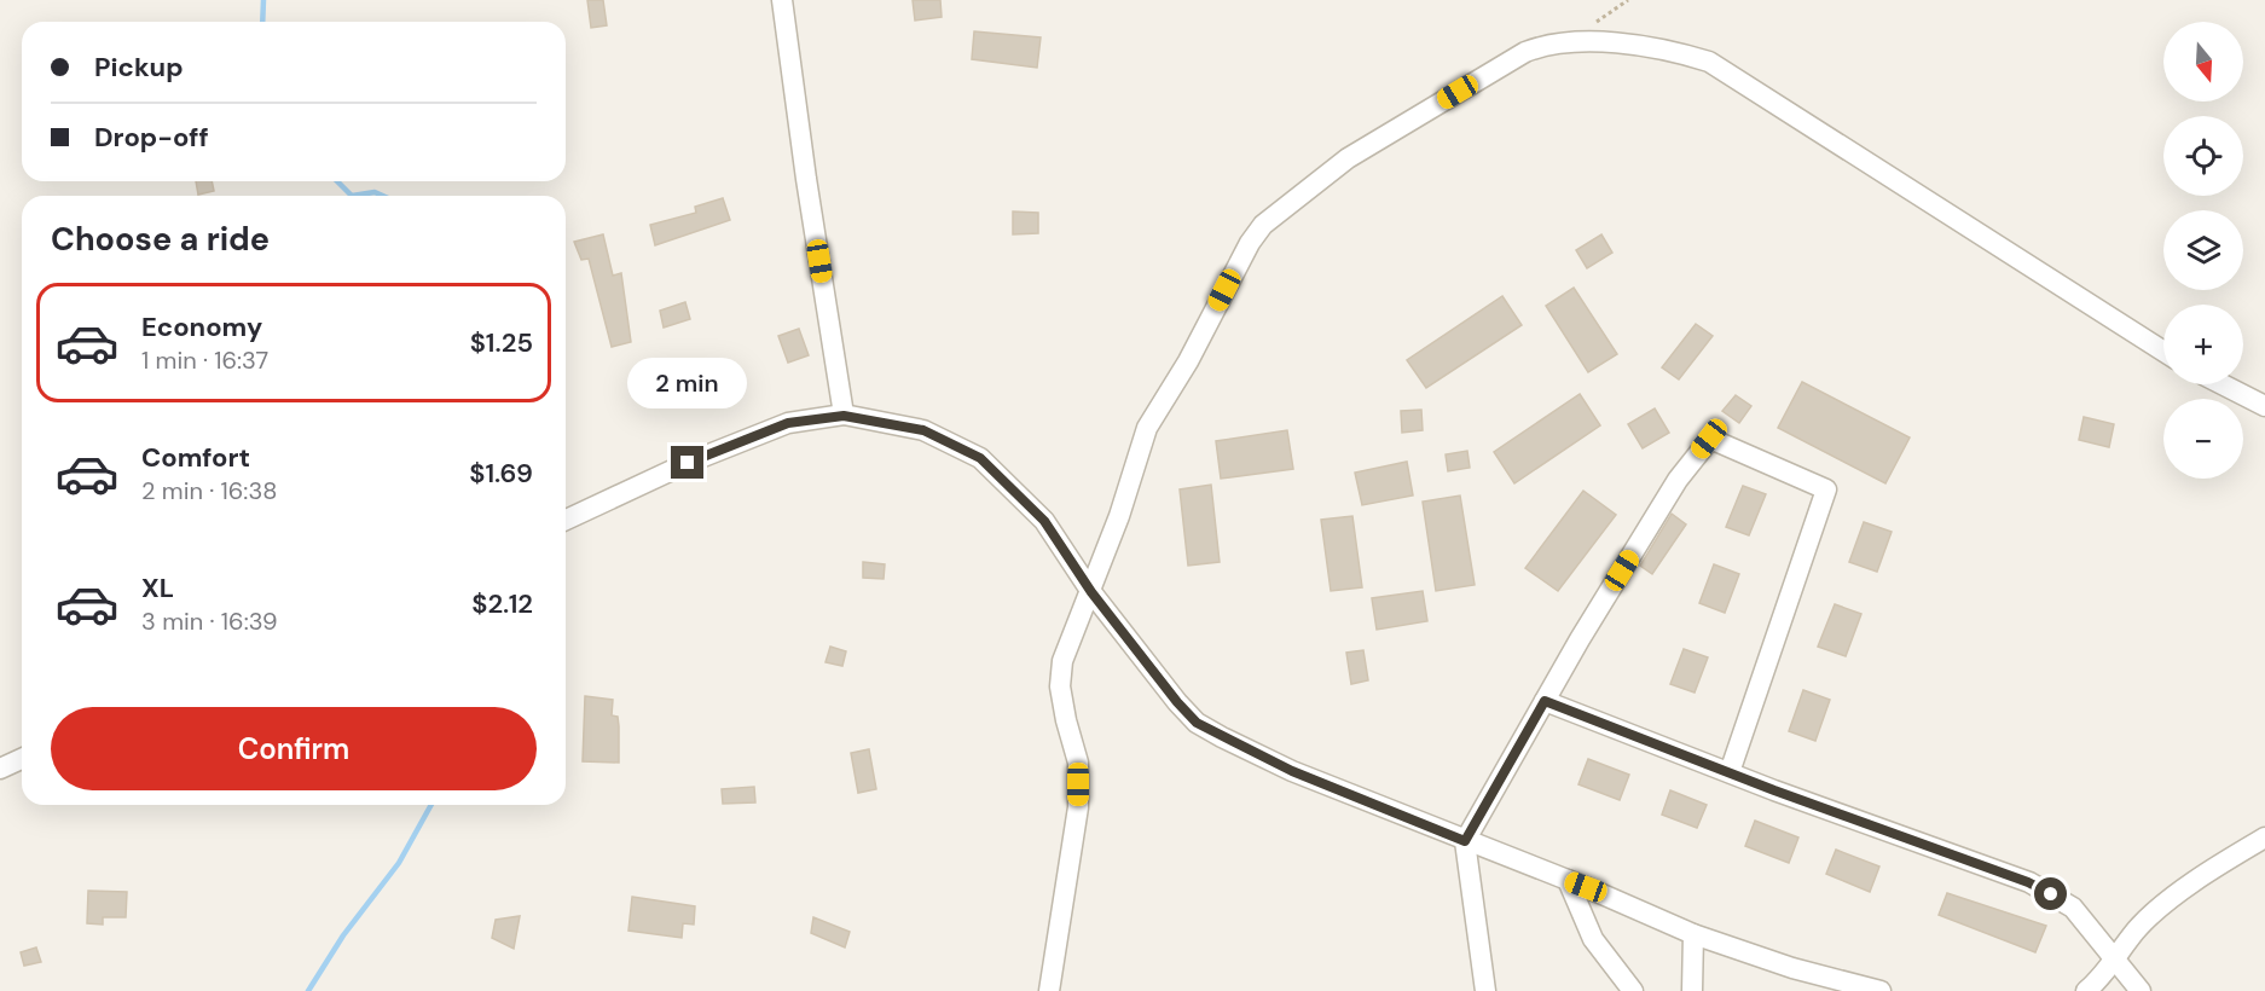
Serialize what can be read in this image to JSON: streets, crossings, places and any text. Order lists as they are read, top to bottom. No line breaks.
{"north":"bottom","page":{"map_buttons":["+","−"],"banner":["Pickup","Drop-off"],"heading":"Choose a ride","list":[{"name":"Economy","note":"1 min · 16:37","value":"$1.25"},{"name":"Comfort","note":"2 min · 16:38","value":"$1.69"},{"name":"XL","note":"3 min · 16:39","value":"$2.12"}],"bubble":"2 min","buttons":"Confirm"}}
